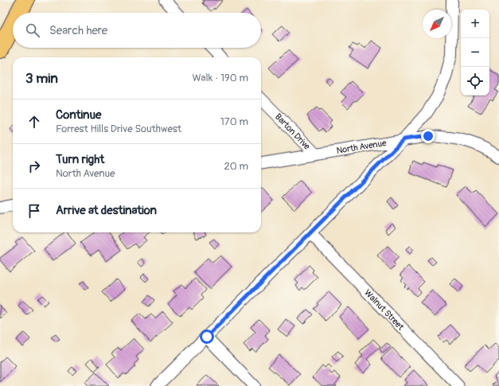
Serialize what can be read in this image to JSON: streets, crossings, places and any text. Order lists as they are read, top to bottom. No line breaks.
{"streets":{"street":["Barton Drive","North Avenue","Walnut Street"]},"crossings":[["Barton Drive","North Avenue"]],"north":"bottom left","page":{"map_buttons":["+","−"],"search":"Search here","heading":["3 min","Walk · 190 m"],"list":[["Continue","Forrest Hills Drive Southwest","170 m"],["Turn right","North Avenue","20 m"],"Arrive at destination"]}}
